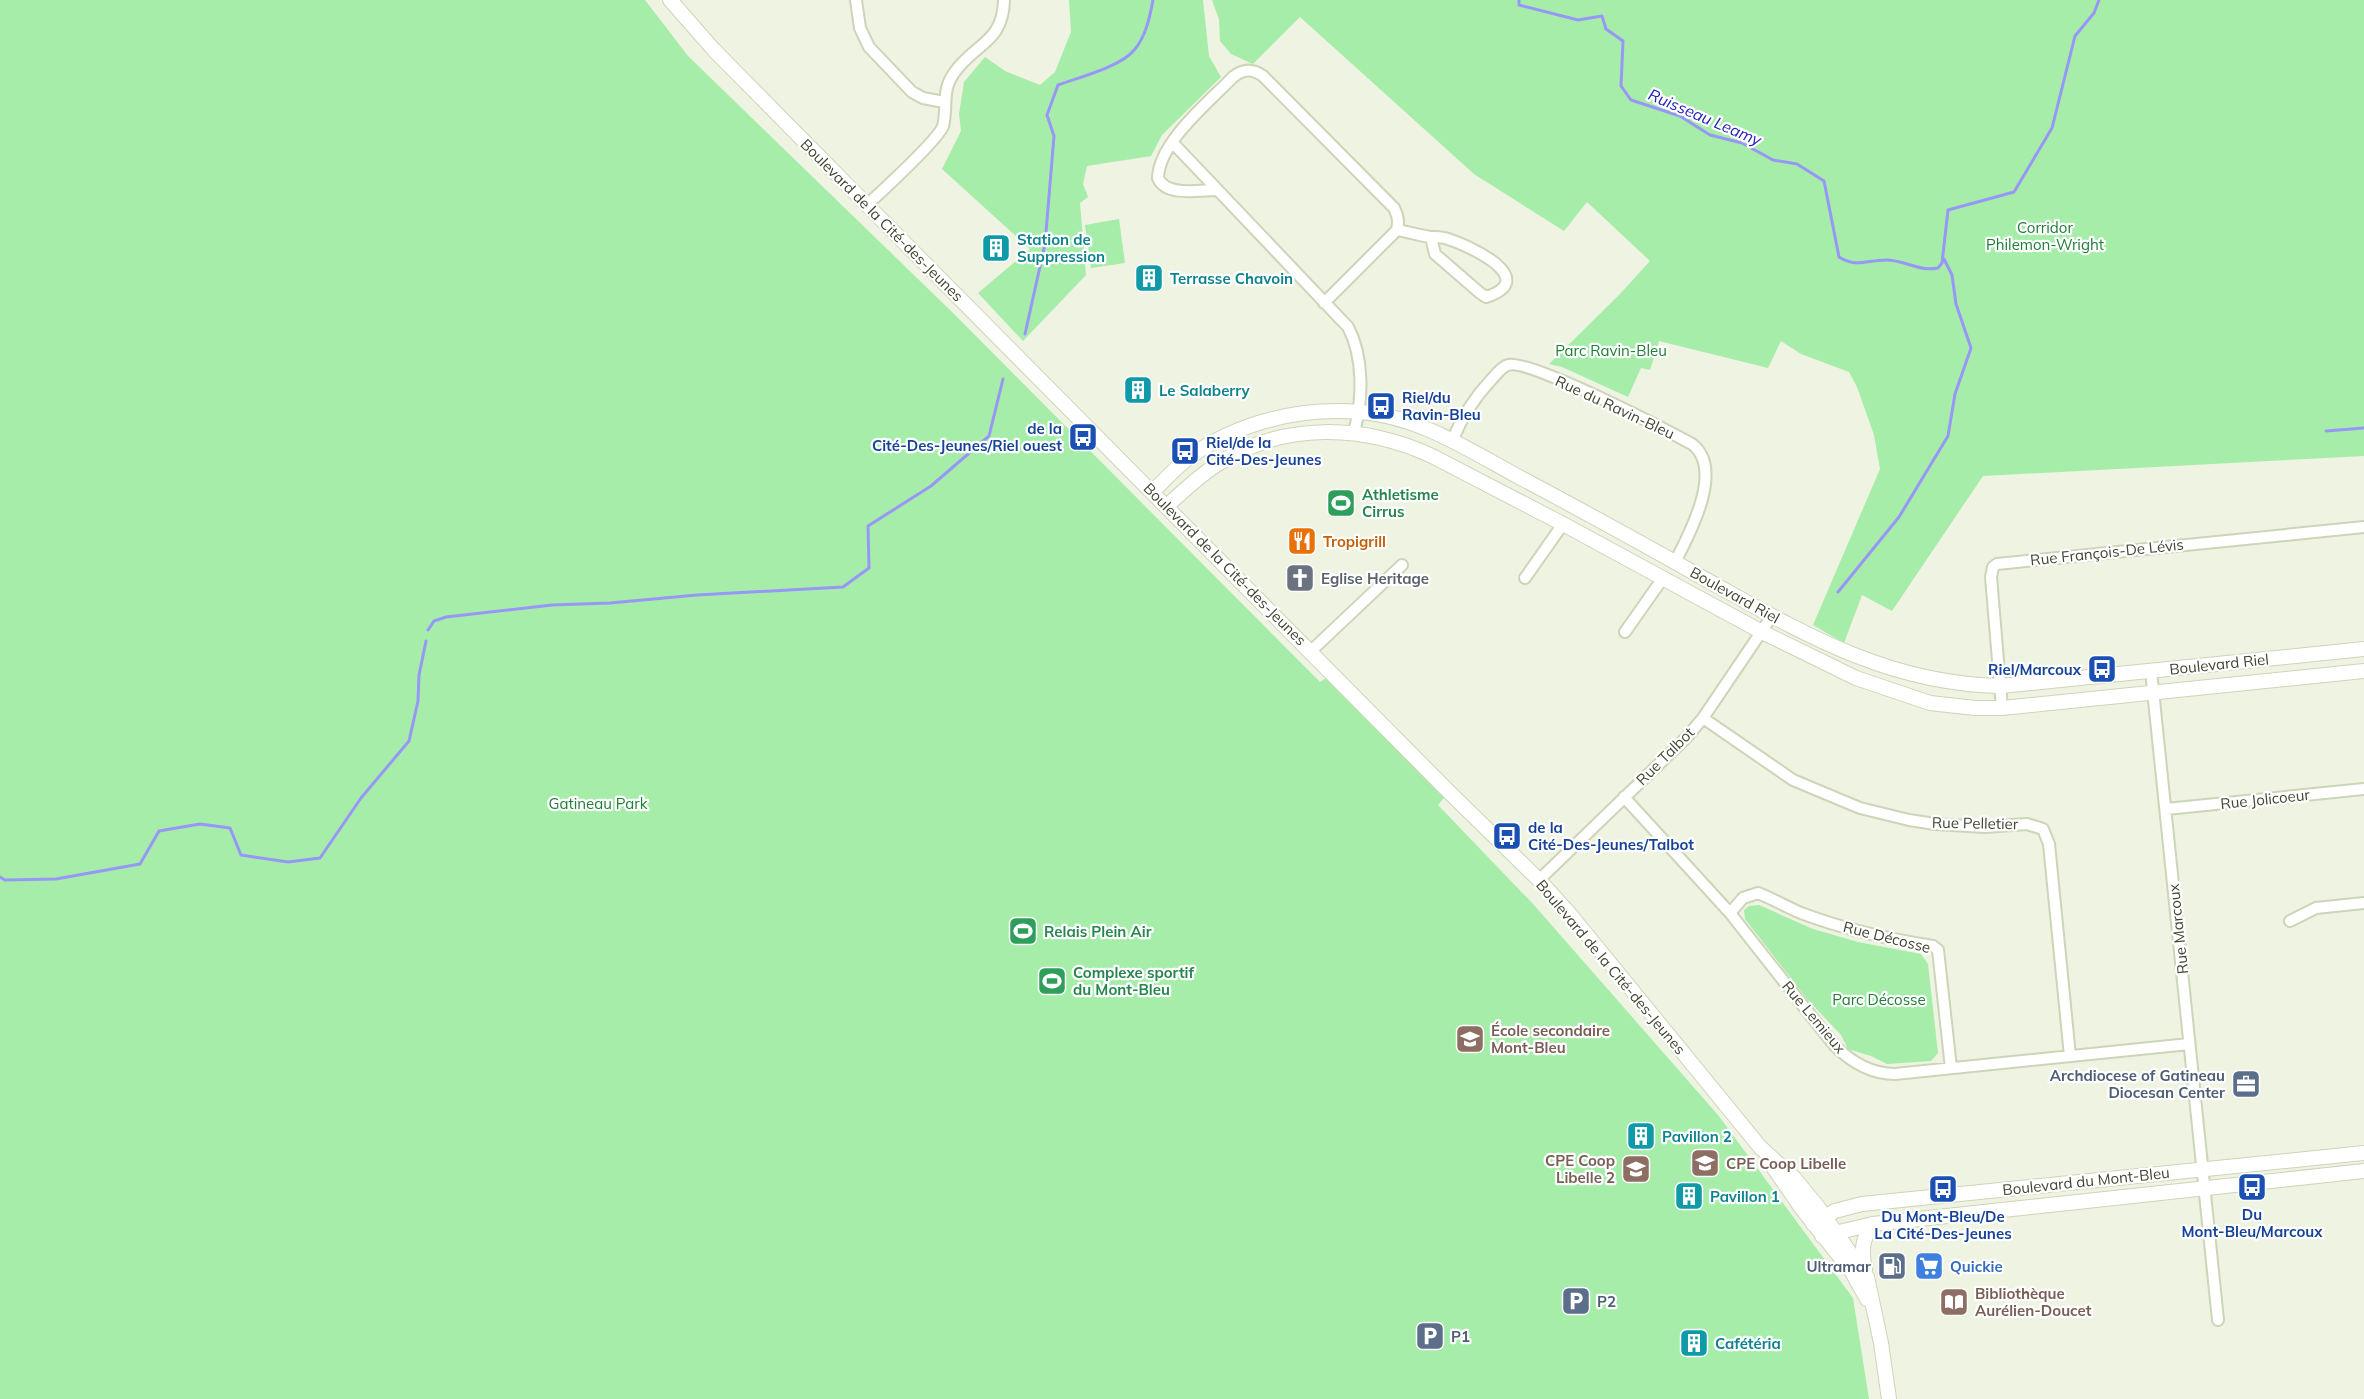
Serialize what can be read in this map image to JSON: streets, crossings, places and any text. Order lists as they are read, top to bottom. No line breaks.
{"streets":{"street":["Boulevard de la Cité-des-Jeunes","Rue du Ravin-Bleu","Rue François-De Lévis","Boulevard Riel","Rue Talbot","Rue Jolicoeur","Rue Pelletier","Rue Marcoux","Rue Décosse","Rue Lemieux","Boulevard du Mont-Bleu"]},"crossings":[["Boulevard de la Cité-des-Jeunes","Boulevard Riel"],["Boulevard de la Cité-des-Jeunes","Rue Talbot"],["Boulevard de la Cité-des-Jeunes","Boulevard du Mont-Bleu"],["Rue du Ravin-Bleu","Boulevard Riel"],["Rue François-De Lévis","Boulevard Riel"],["Boulevard Riel","Rue Talbot"],["Boulevard Riel","Rue Marcoux"],["Rue Talbot","Rue Pelletier"],["Rue Talbot","Rue Lemieux"],["Rue Jolicoeur","Rue Marcoux"],["Rue Pelletier","Rue Lemieux"],["Rue Marcoux","Rue Lemieux"],["Rue Marcoux","Boulevard du Mont-Bleu"],["Rue Décosse","Rue Lemieux"]],"water":["Ruisseau Leamy"],"parks":["Corridor Philemon-Wright","Parc Ravin-Bleu","Gatineau Park","Parc Décosse"],"places":{"building":["Station de Suppression","Terrasse Chavoin","Le Salaberry","Pavillon 2","Pavillon 1","Cafétéria"],"bus stop":["Riel/du Ravin-Bleu","de la Cité-Des-Jeunes/Riel ouest","Riel/de la Cité-Des-Jeunes","Riel/Marcoux","de la Cité-Des-Jeunes/Talbot","Du Mont-Bleu/Marcoux","Du Mont-Bleu/De La Cité-Des-Jeunes"],"sports":["Athletisme Cirrus","Relais Plein Air","Complexe sportif du Mont-Bleu"],"restaurant":["Tropigrill"],"church":["Eglise Heritage"],"school or university":["École secondaire Mont-Bleu","CPE Coop Libelle","CPE Coop Libelle 2"],"office":["Archdiocese of Gatineau Diocesan Center"],"fuel station":["Ultramar"],"supermarket":["Quickie"],"parking":["P2","P1"],"library":["Bibliothèque Aurélien-Doucet"]}}
